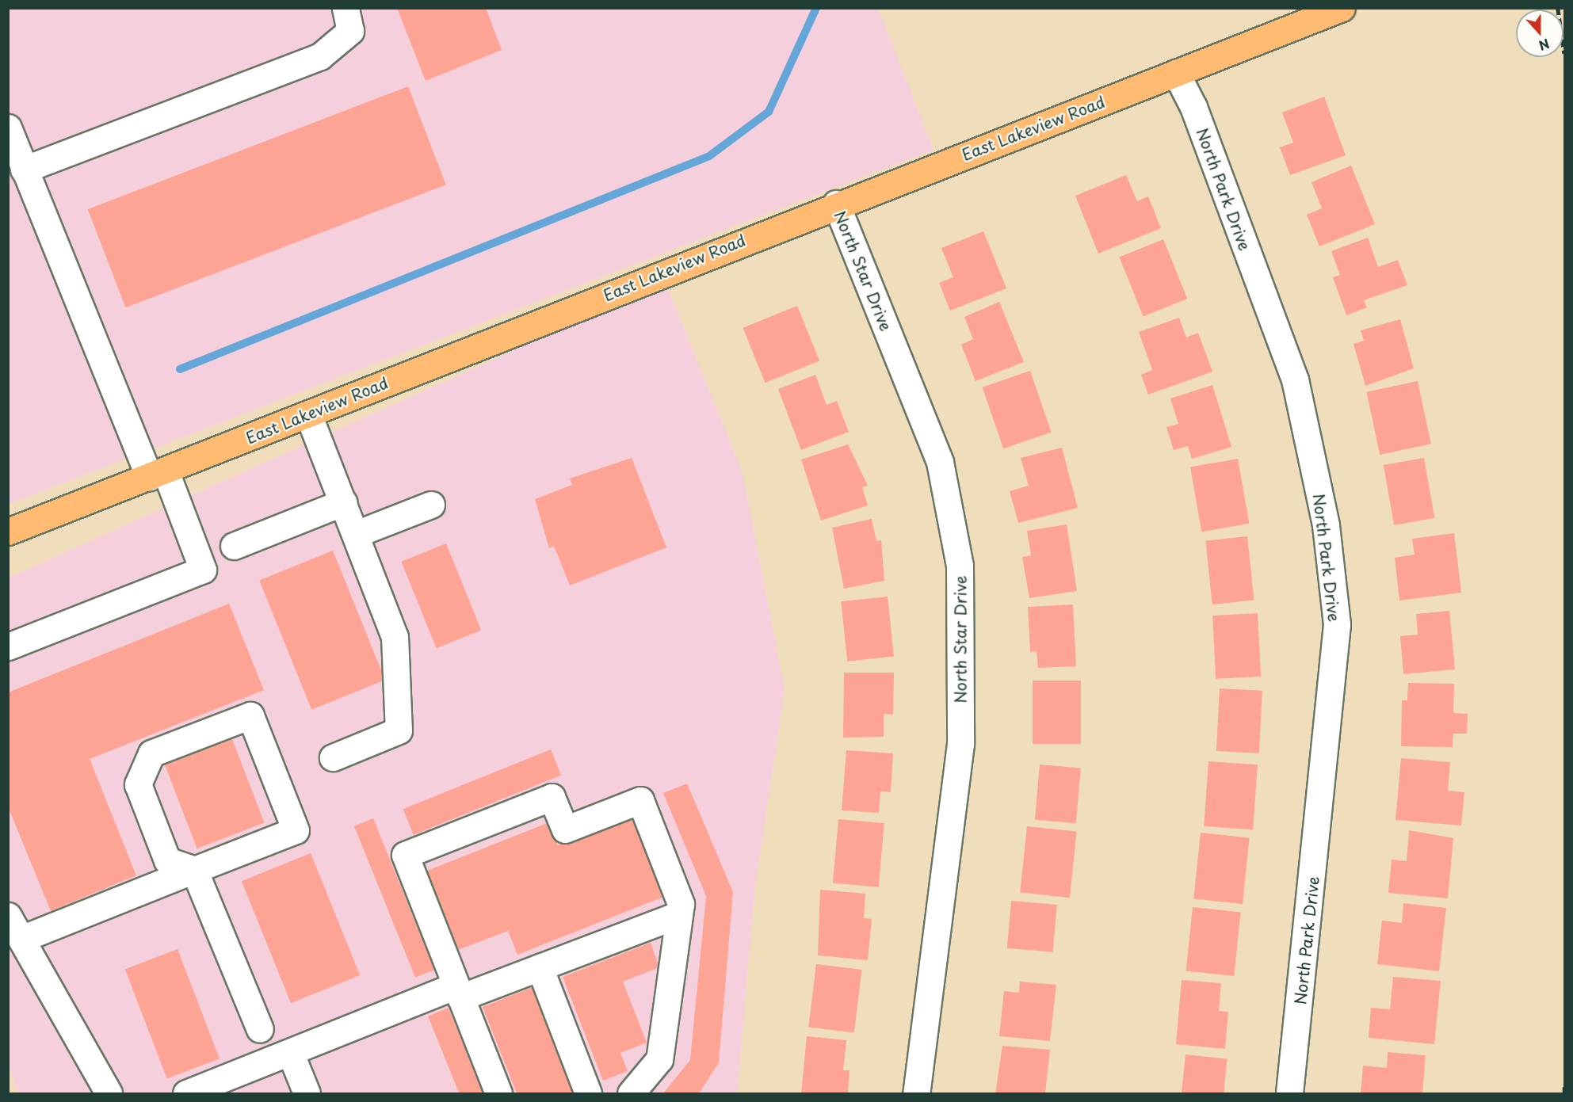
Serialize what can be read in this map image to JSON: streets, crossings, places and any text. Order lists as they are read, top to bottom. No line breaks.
{"streets":{"main road":["East Lakeview Road"],"street":["North Park Drive","North Star Drive"]},"crossings":[["East Lakeview Road","North Park Drive"],["East Lakeview Road","North Star Drive"]],"north":"bottom"}
